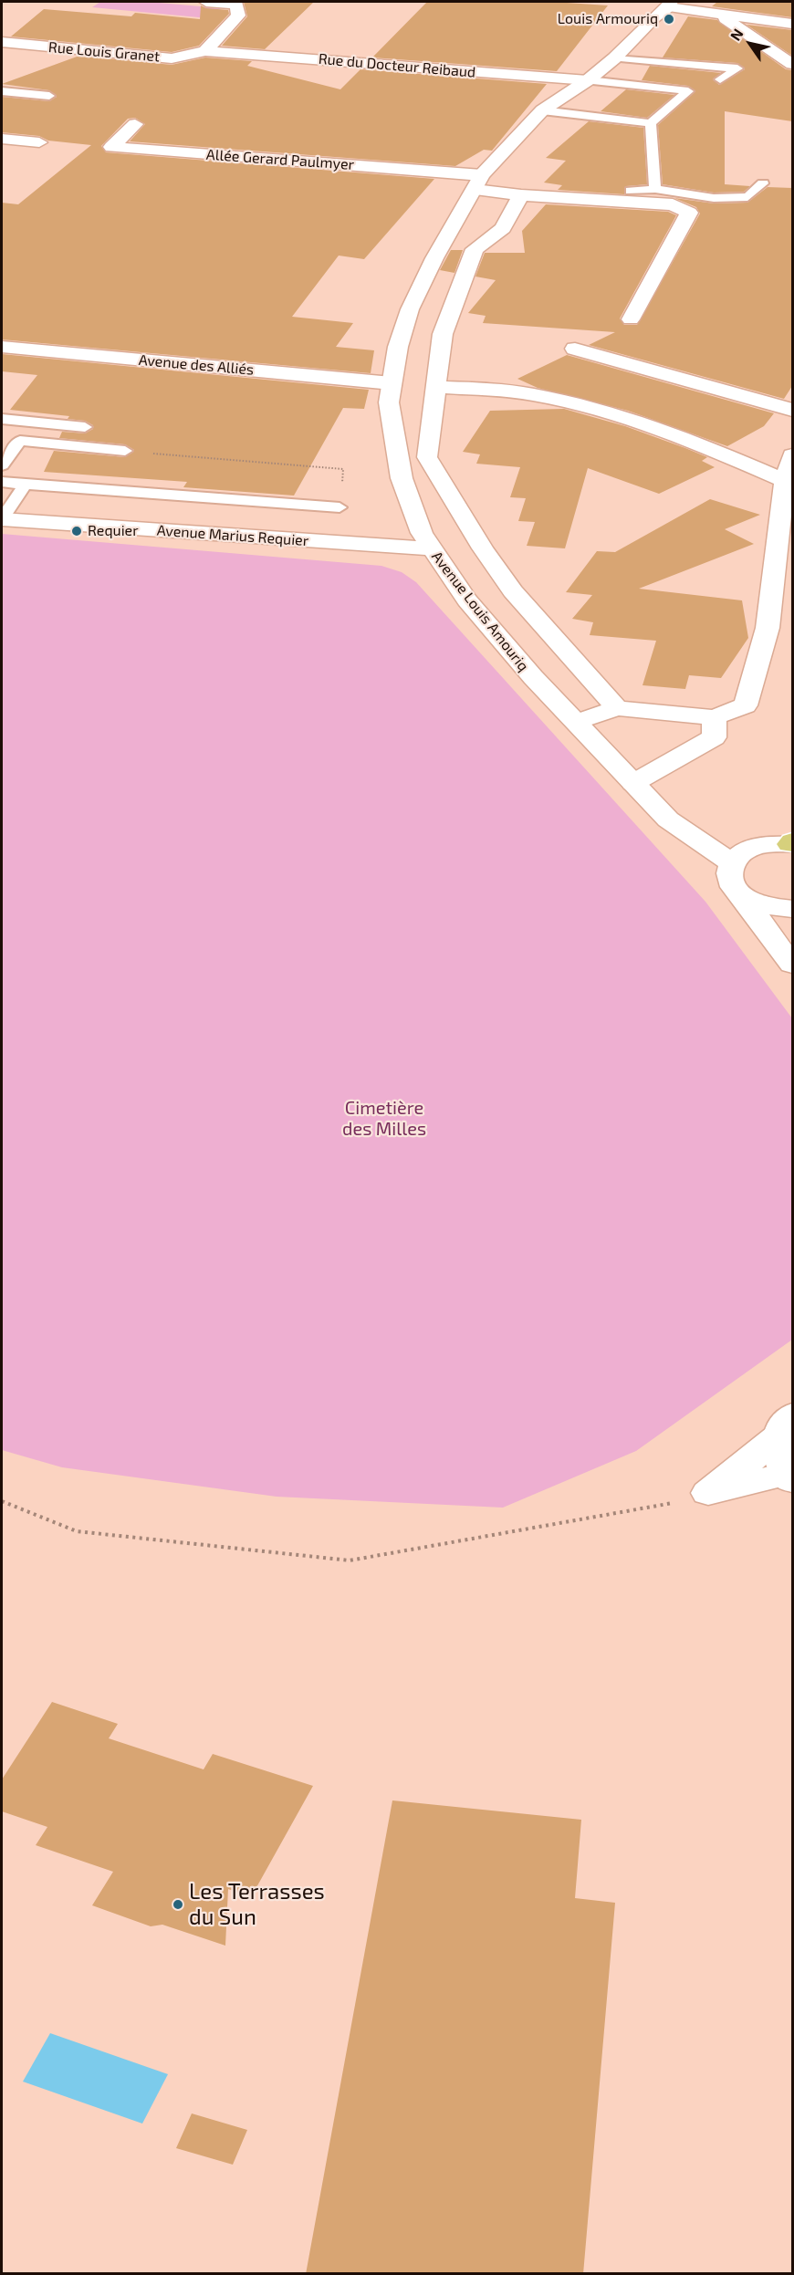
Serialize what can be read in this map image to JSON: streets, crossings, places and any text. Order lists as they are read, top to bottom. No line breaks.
{"streets":{"street":["Rue Louis Granet","Rue du Docteur Reibaud","Allée Gerard Paulmyer","Avenue des Alliés","Avenue Marius Requier","Avenue Louis Amouriq"]},"crossings":[["Rue Louis Granet","Rue du Docteur Reibaud"],["Rue du Docteur Reibaud","Avenue Louis Amouriq"],["Allée Gerard Paulmyer","Avenue Louis Amouriq"],["Avenue des Alliés","Avenue Louis Amouriq"],["Avenue Marius Requier","Avenue Louis Amouriq"]],"parks":["Cimetière des Milles"],"places":["Louis Armouriq","Requier","Les Terrasses du Sun"],"north":"top left"}
